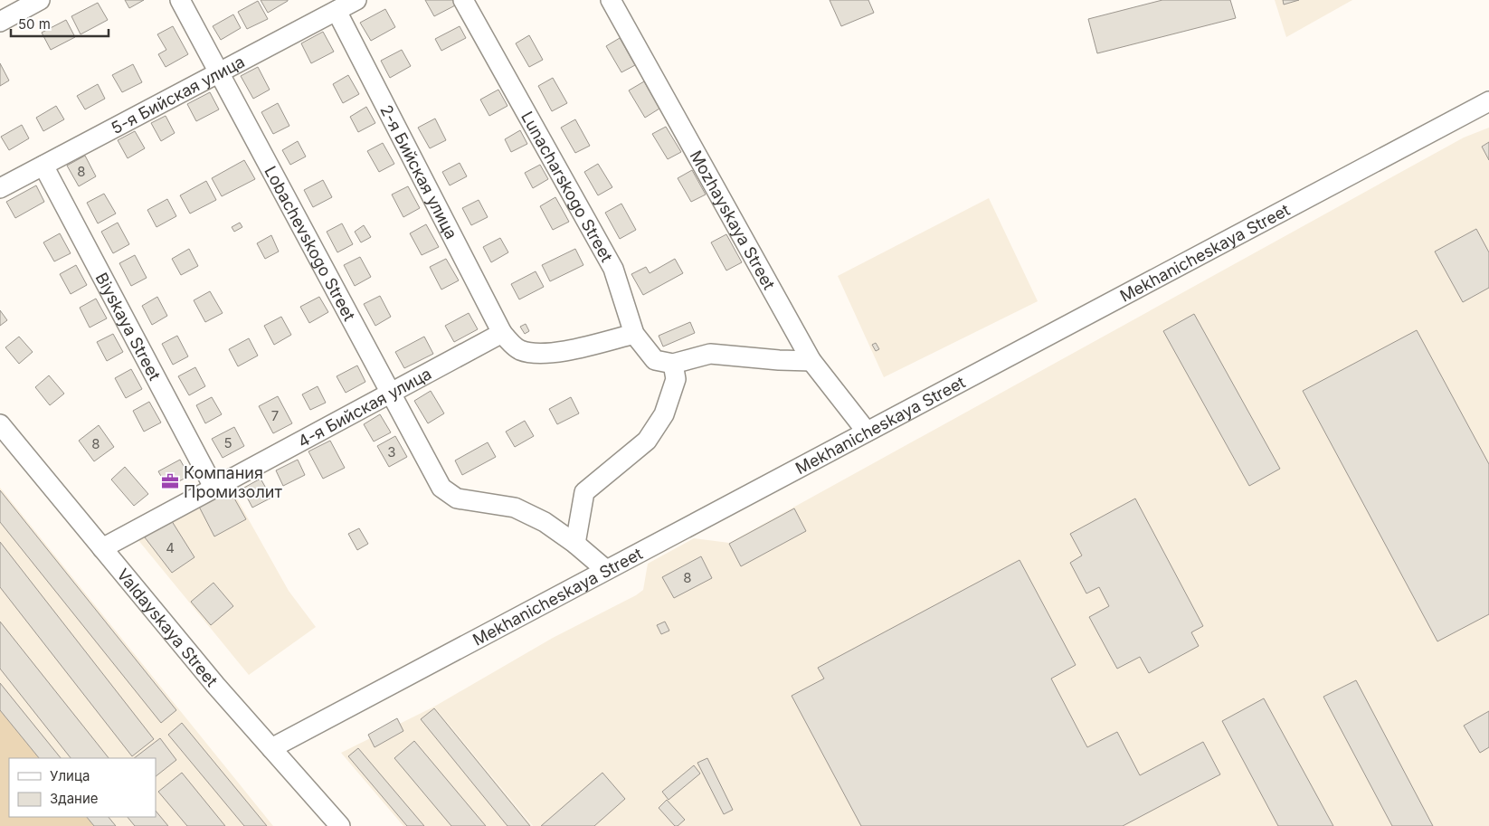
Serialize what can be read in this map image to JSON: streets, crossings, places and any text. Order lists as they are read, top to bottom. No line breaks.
{"streets":{"street":["5-я Бийская улица","2-я Бийская улица","Lunacharskogo Street","Mozhayskaya Street","Lobachevskogo Street","Mekhanicheskaya Street","Biyskaya Street","4-я Бийская улица","Valdayskaya Street"]},"crossings":[["5-я Бийская улица","2-я Бийская улица"],["5-я Бийская улица","Lobachevskogo Street"],["5-я Бийская улица","Biyskaya Street"],["2-я Бийская улица","4-я Бийская улица"],["Mozhayskaya Street","Mekhanicheskaya Street"],["Lobachevskogo Street","4-я Бийская улица"],["Mekhanicheskaya Street","Valdayskaya Street"],["Biyskaya Street","4-я Бийская улица"],["4-я Бийская улица","Valdayskaya Street"]],"places":{"office":["Компания Промизолит"]},"house_numbers":["8","7","5","8","3","4","8"],"legend":["Улица","Здание"],"scale_bar":"50 m"}
